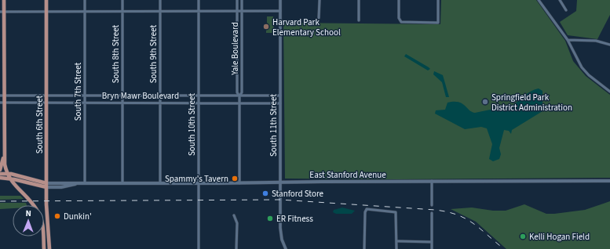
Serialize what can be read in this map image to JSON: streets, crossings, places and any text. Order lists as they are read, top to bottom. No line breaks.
{"streets":{"main road":["South 6th Street","East Stanford Avenue"],"street":["Yale Boulevard","South 8th Street","South 9th Street","South 7th Street","Bryn Mawr Boulevard","South 10th Street","South 11th Street"]},"crossings":[["Yale Boulevard","Bryn Mawr Boulevard"],["Yale Boulevard","East Stanford Avenue"],["South 8th Street","Bryn Mawr Boulevard"],["South 8th Street","East Stanford Avenue"],["South 9th Street","Bryn Mawr Boulevard"],["South 9th Street","East Stanford Avenue"],["South 7th Street","Bryn Mawr Boulevard"],["South 7th Street","East Stanford Avenue"],["Bryn Mawr Boulevard","South 6th Street"],["Bryn Mawr Boulevard","South 10th Street"],["Bryn Mawr Boulevard","South 11th Street"],["South 6th Street","East Stanford Avenue"],["South 10th Street","East Stanford Avenue"],["South 11th Street","East Stanford Avenue"]],"places":["Harvard Park Elementary School","Springfield Park District Administration","Spammy's Tavern","Stanford Store","Dunkin'","ER Fitness","Kelli Hogan Field"],"north":"top"}
